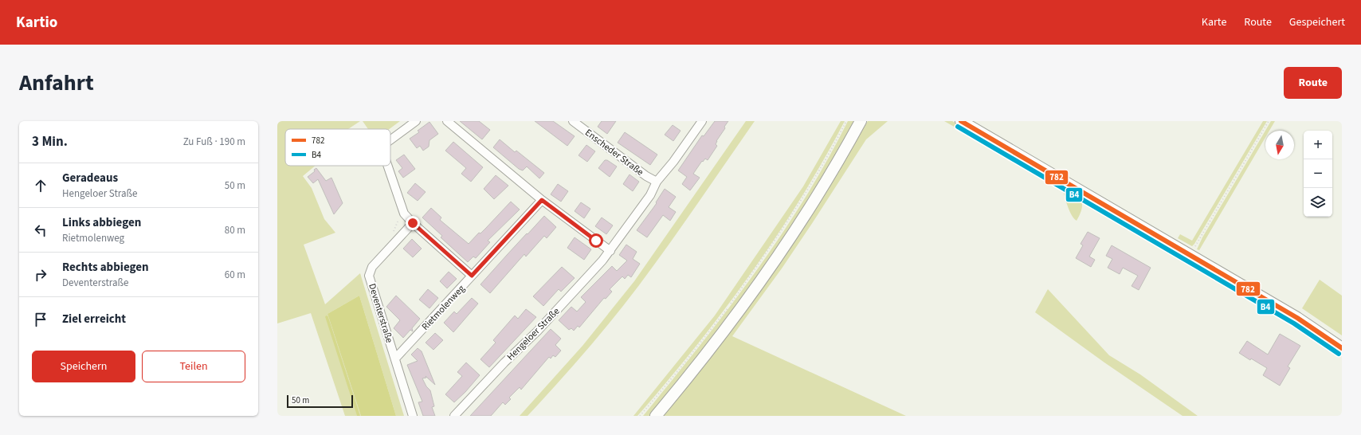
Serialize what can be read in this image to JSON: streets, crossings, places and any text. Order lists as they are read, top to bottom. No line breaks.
{"streets":{"street":["Enscheder Straße","Rietmolenweg","Deventerstraße","Hengeloer Straße"]},"crossings":[["Enscheder Straße","Hengeloer Straße"],["Rietmolenweg","Deventerstraße"]],"lines":["transit line 782","transit line B4"],"legend":["782","B4"],"scale_bar":"50 m","north":"bottom","page":{"header":"Kartio","nav":["Karte","Route","Gespeichert"],"title":"Anfahrt","buttons":["Route",["Speichern","Teilen"]],"heading":["3 Min.","Zu Fuß · 190 m"],"map_buttons":["+","−"],"list":[["Geradeaus","Hengeloer Straße","50 m"],["Links abbiegen","Rietmolenweg","80 m"],["Rechts abbiegen","Deventerstraße","60 m"],"Ziel erreicht"],"scale":"50 m"}}
